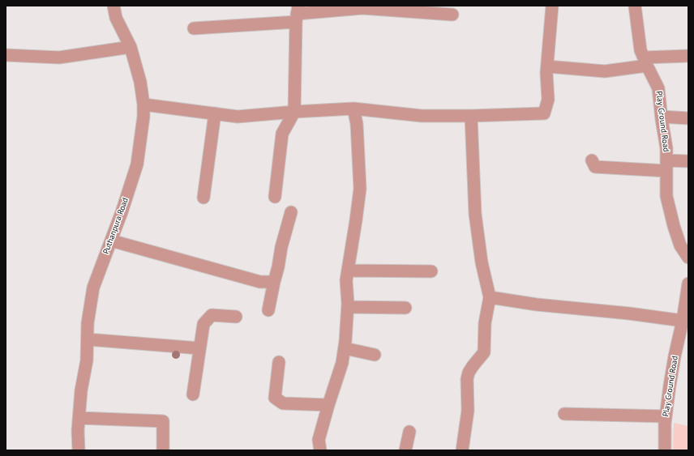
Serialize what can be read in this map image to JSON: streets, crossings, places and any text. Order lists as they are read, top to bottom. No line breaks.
{"streets":{"street":["Play Ground Road","Puthanpura Road"]}}
